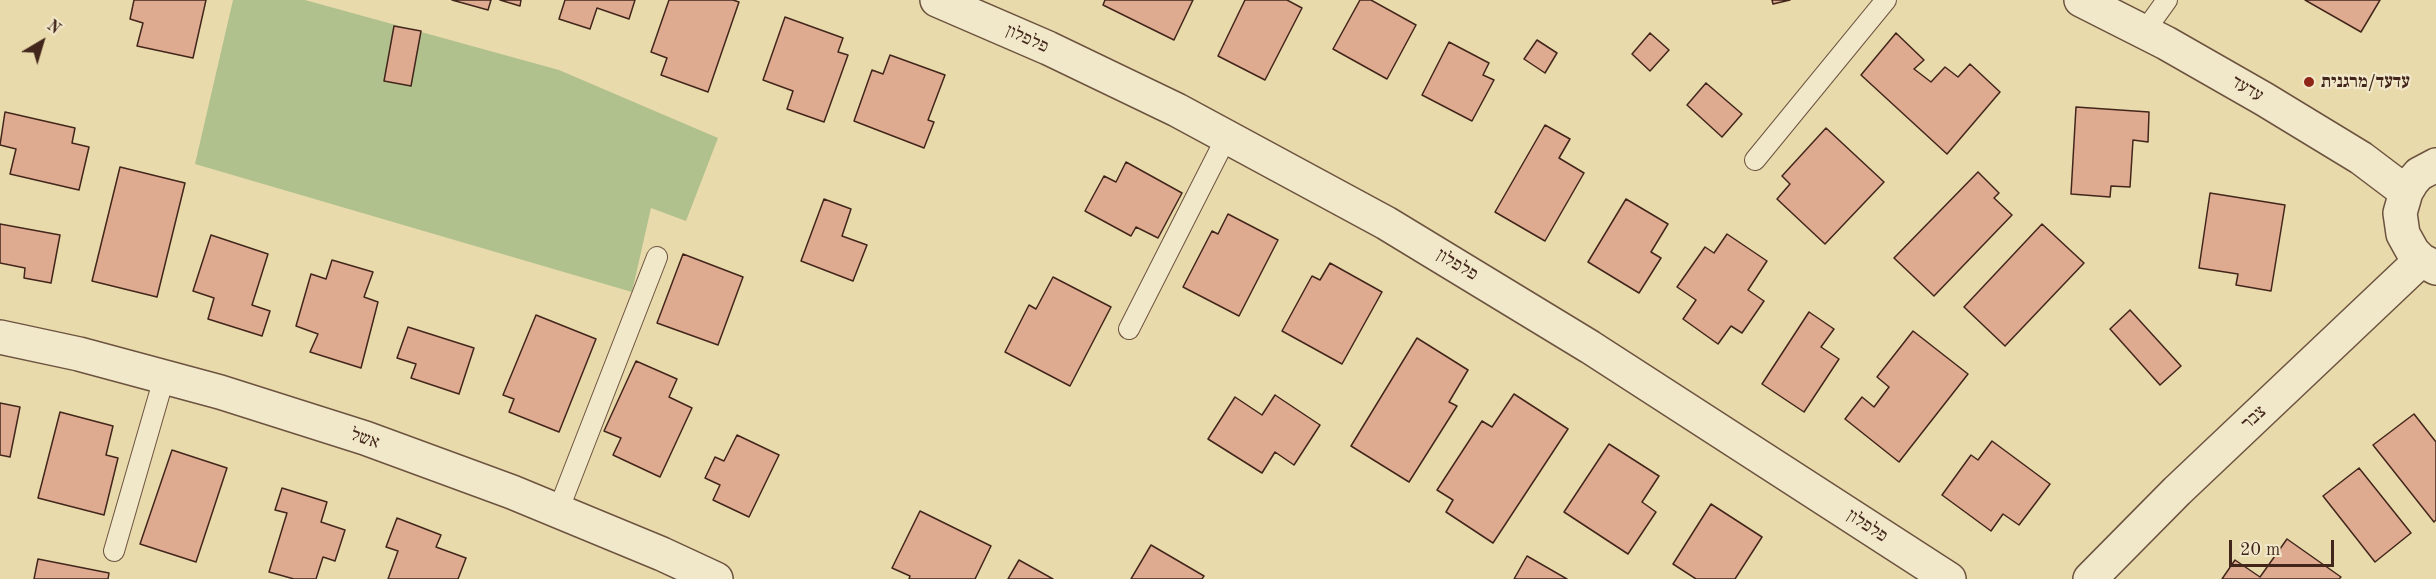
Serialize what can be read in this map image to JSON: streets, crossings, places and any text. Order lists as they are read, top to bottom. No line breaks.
{"streets":{"street":["פלפלון","עדעד","צבר","אשל"]},"places":["עדעד/מרגנית"],"scale_bar":"20 m","north":"top right"}
